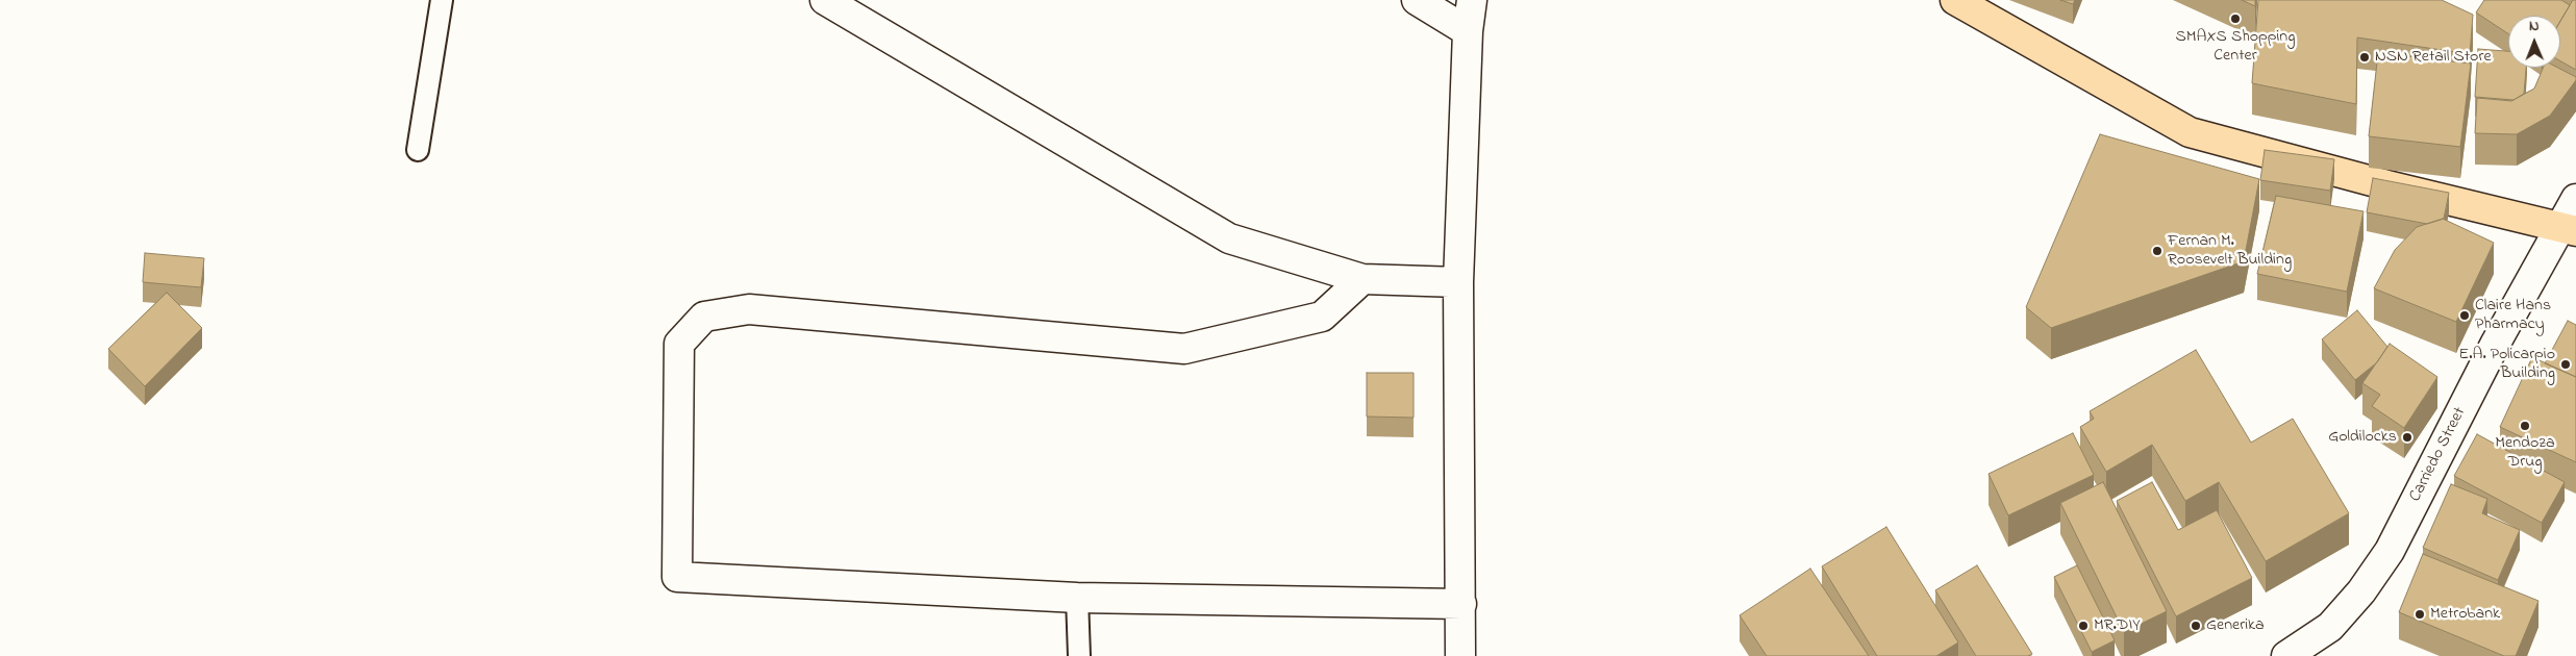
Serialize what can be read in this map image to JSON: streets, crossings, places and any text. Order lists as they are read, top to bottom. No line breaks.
{"streets":{"street":["Carriedo Street"]},"places":["SMAXS Shopping Center","NSN Retail Store","Fernan M. Roosevelt Building","Claire Hans Pharmacy","E.A. Policarpio Building","Mendoza Drug","Goldilocks","Metrobank","MR.DIY","Generika"],"north":"top"}
